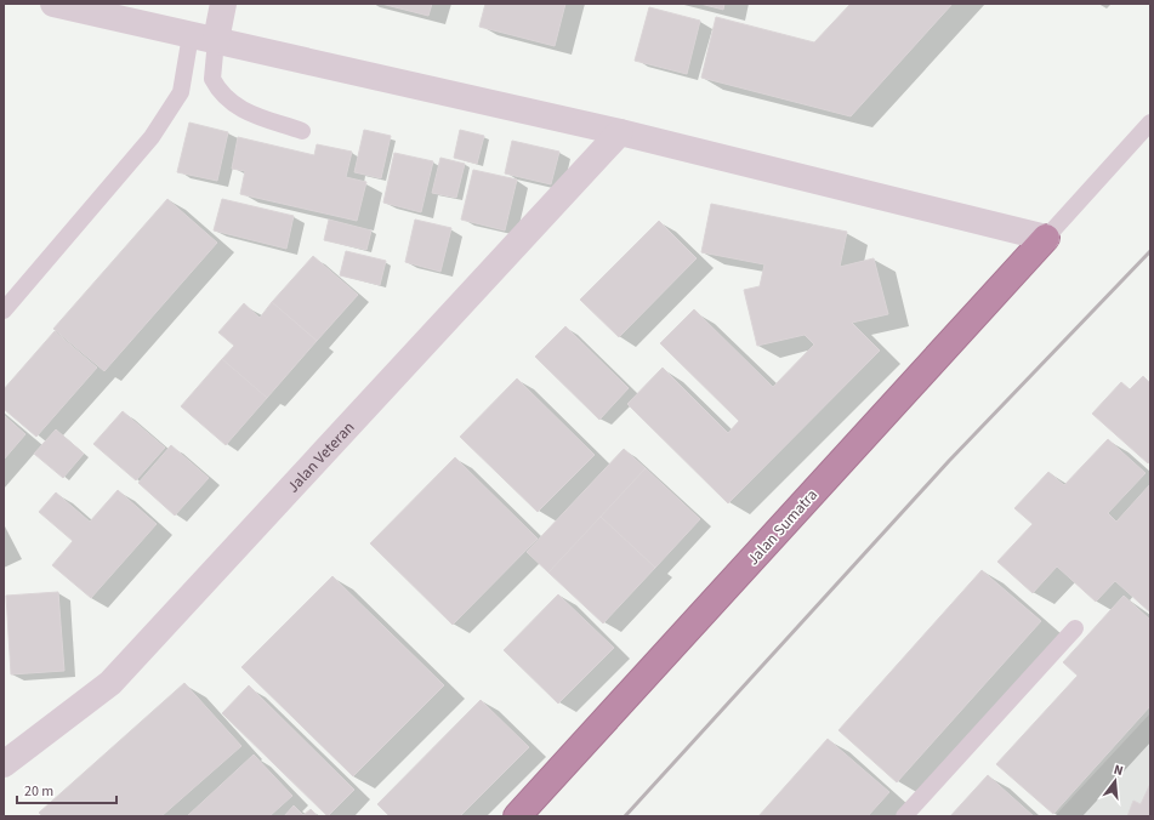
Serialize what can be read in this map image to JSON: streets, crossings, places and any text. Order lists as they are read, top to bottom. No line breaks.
{"streets":{"highway":["Jalan Sumatra"],"street":["Jalan Veteran"]},"scale_bar":"20 m","north":"top"}
